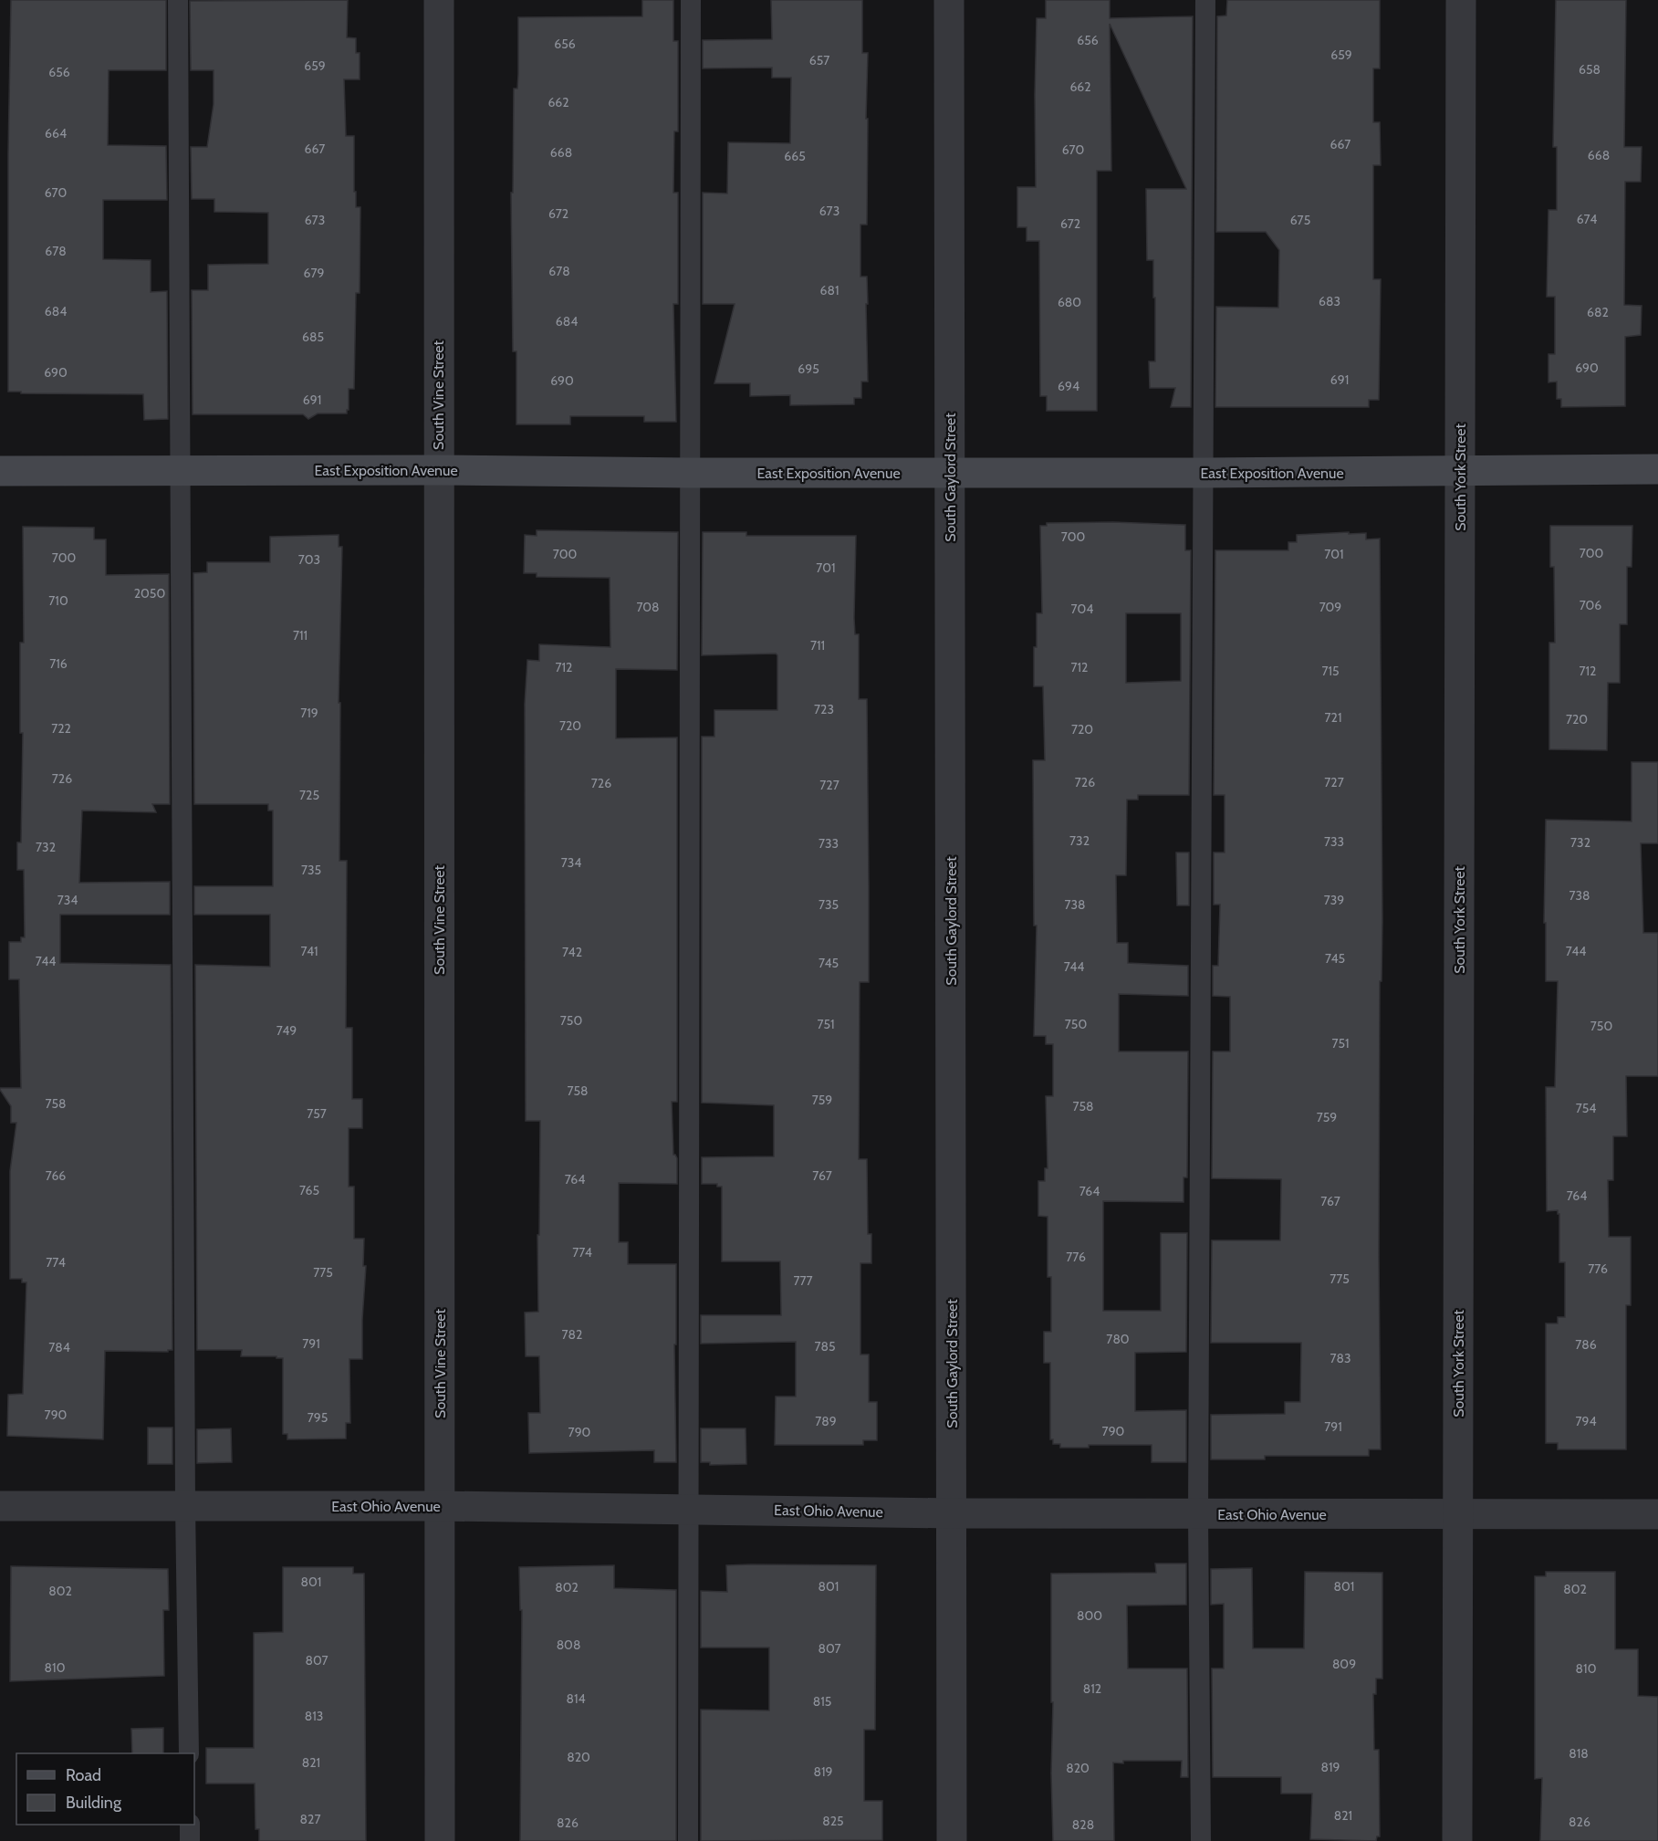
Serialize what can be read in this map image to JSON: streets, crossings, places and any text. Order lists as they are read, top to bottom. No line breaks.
{"streets":{"street":["South Vine Street","East Exposition Avenue","South Gaylord Street","South York Street","East Ohio Avenue"]},"crossings":[["South Vine Street","East Exposition Avenue"],["South Vine Street","East Ohio Avenue"],["East Exposition Avenue","South Gaylord Street"],["East Exposition Avenue","South York Street"],["South Gaylord Street","East Ohio Avenue"],["South York Street","East Ohio Avenue"]],"house_numbers":["656","656","659","657","659","658","656","662","662","664","667","667","670","668","668","665","670","673","672","674","673","675","672","678","678","679","681","683","680","684","682","684","685","690","695","690","691","690","694","691","700","700","700","701","700","703","701","2050","710","706","708","709","704","711","711","716","712","712","715","712","723","719","721","720","720","722","720","726","726","727","726","727","725","732","733","732","733","732","734","735","738","734","739","735","738","741","744","742","745","744","745","744","750","751","750","750","749","751","758","759","758","758","754","757","759","766","767","764","765","764","764","767","774","776","774","776","775","775","777","782","780","791","786","785","784","783","790","795","789","794","791","790","790","801","801","801","802","802","802","800","808","807","807","809","810","810","812","814","815","813","818","820","821","819","820","819","821","827","825","826","826","828"],"legend":["Road","Building"]}
